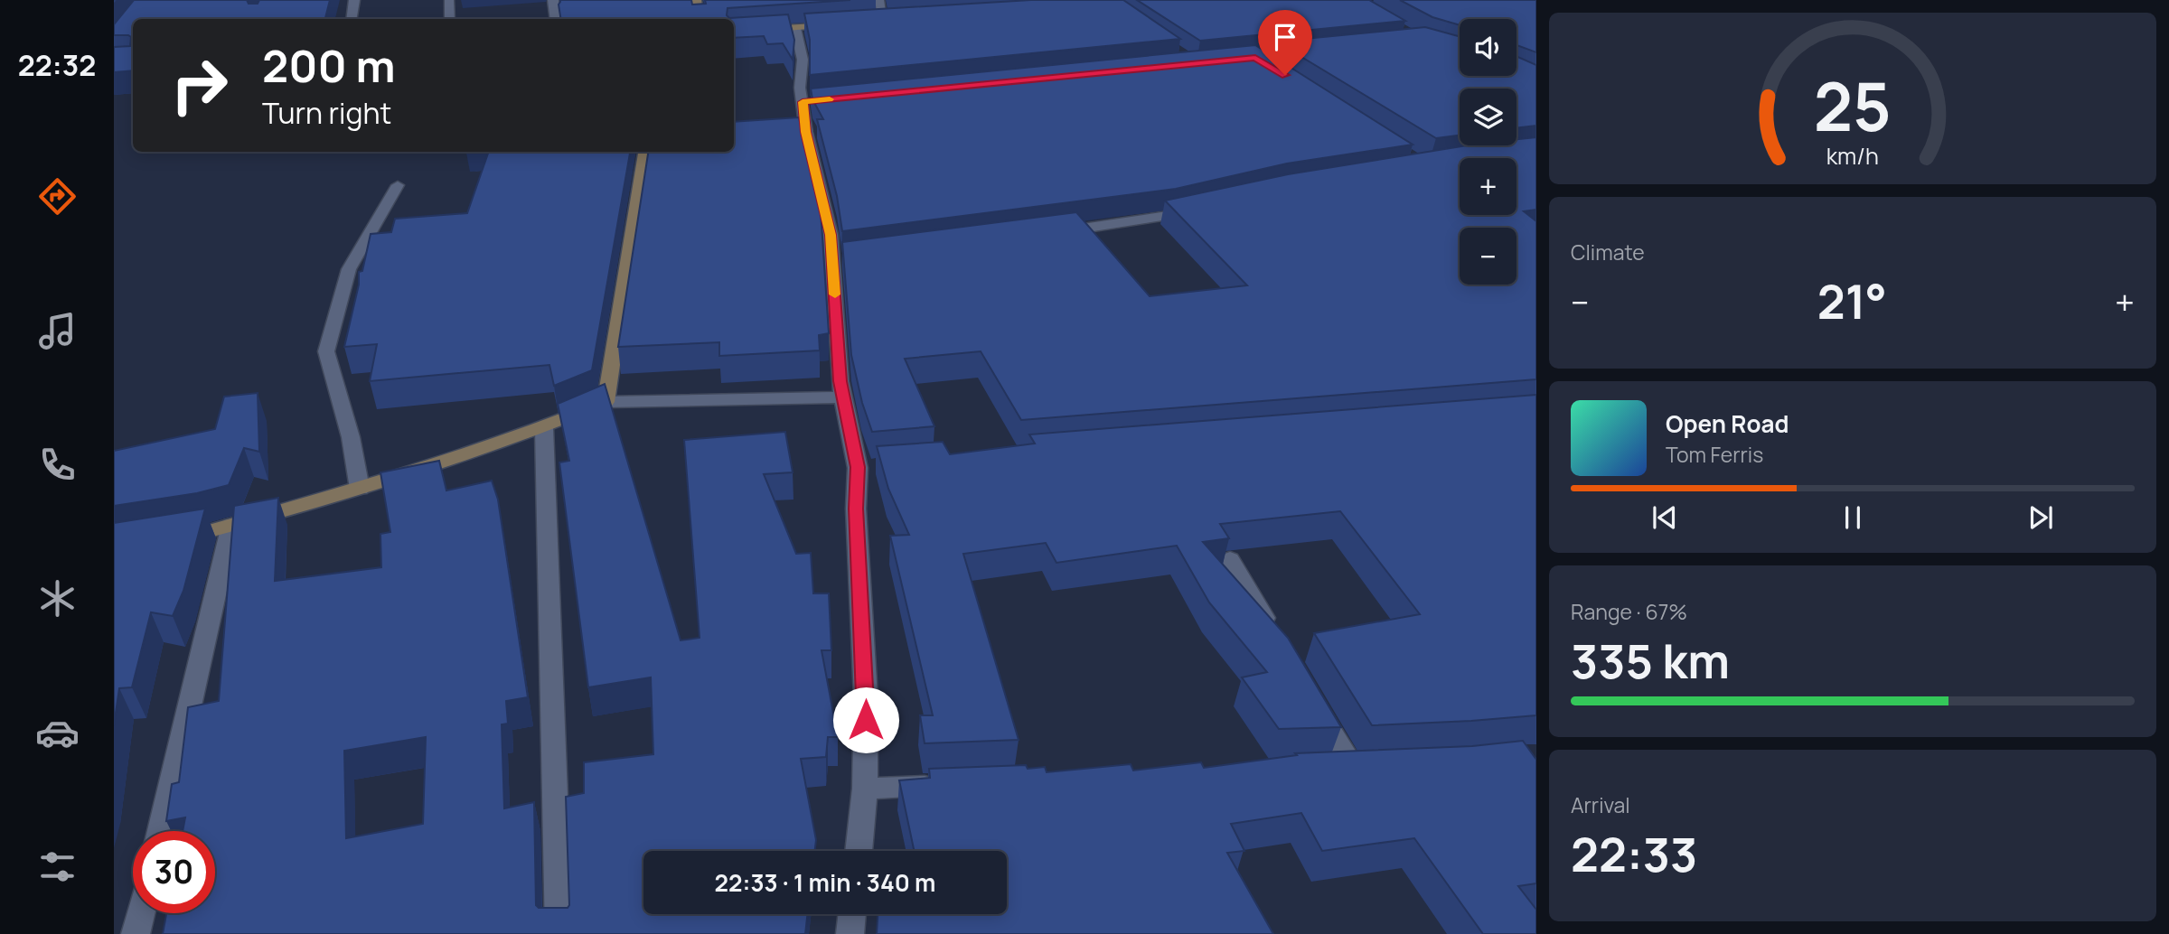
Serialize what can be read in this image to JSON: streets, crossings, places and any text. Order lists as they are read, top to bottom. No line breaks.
{"page":{"tabs":"22:32","map_buttons":["+","−"],"turn":["200 m","Turn right"],"tile":["Climate",["Range · 67%","335 km"],["Arrival","22:33"]],"heat":["−","21°","+"],"song":["Open Road","Tom Ferris"],"limit":"30","trip":"22:33 · 1 min · 340 m","gauge":["25","km/h"]}}
